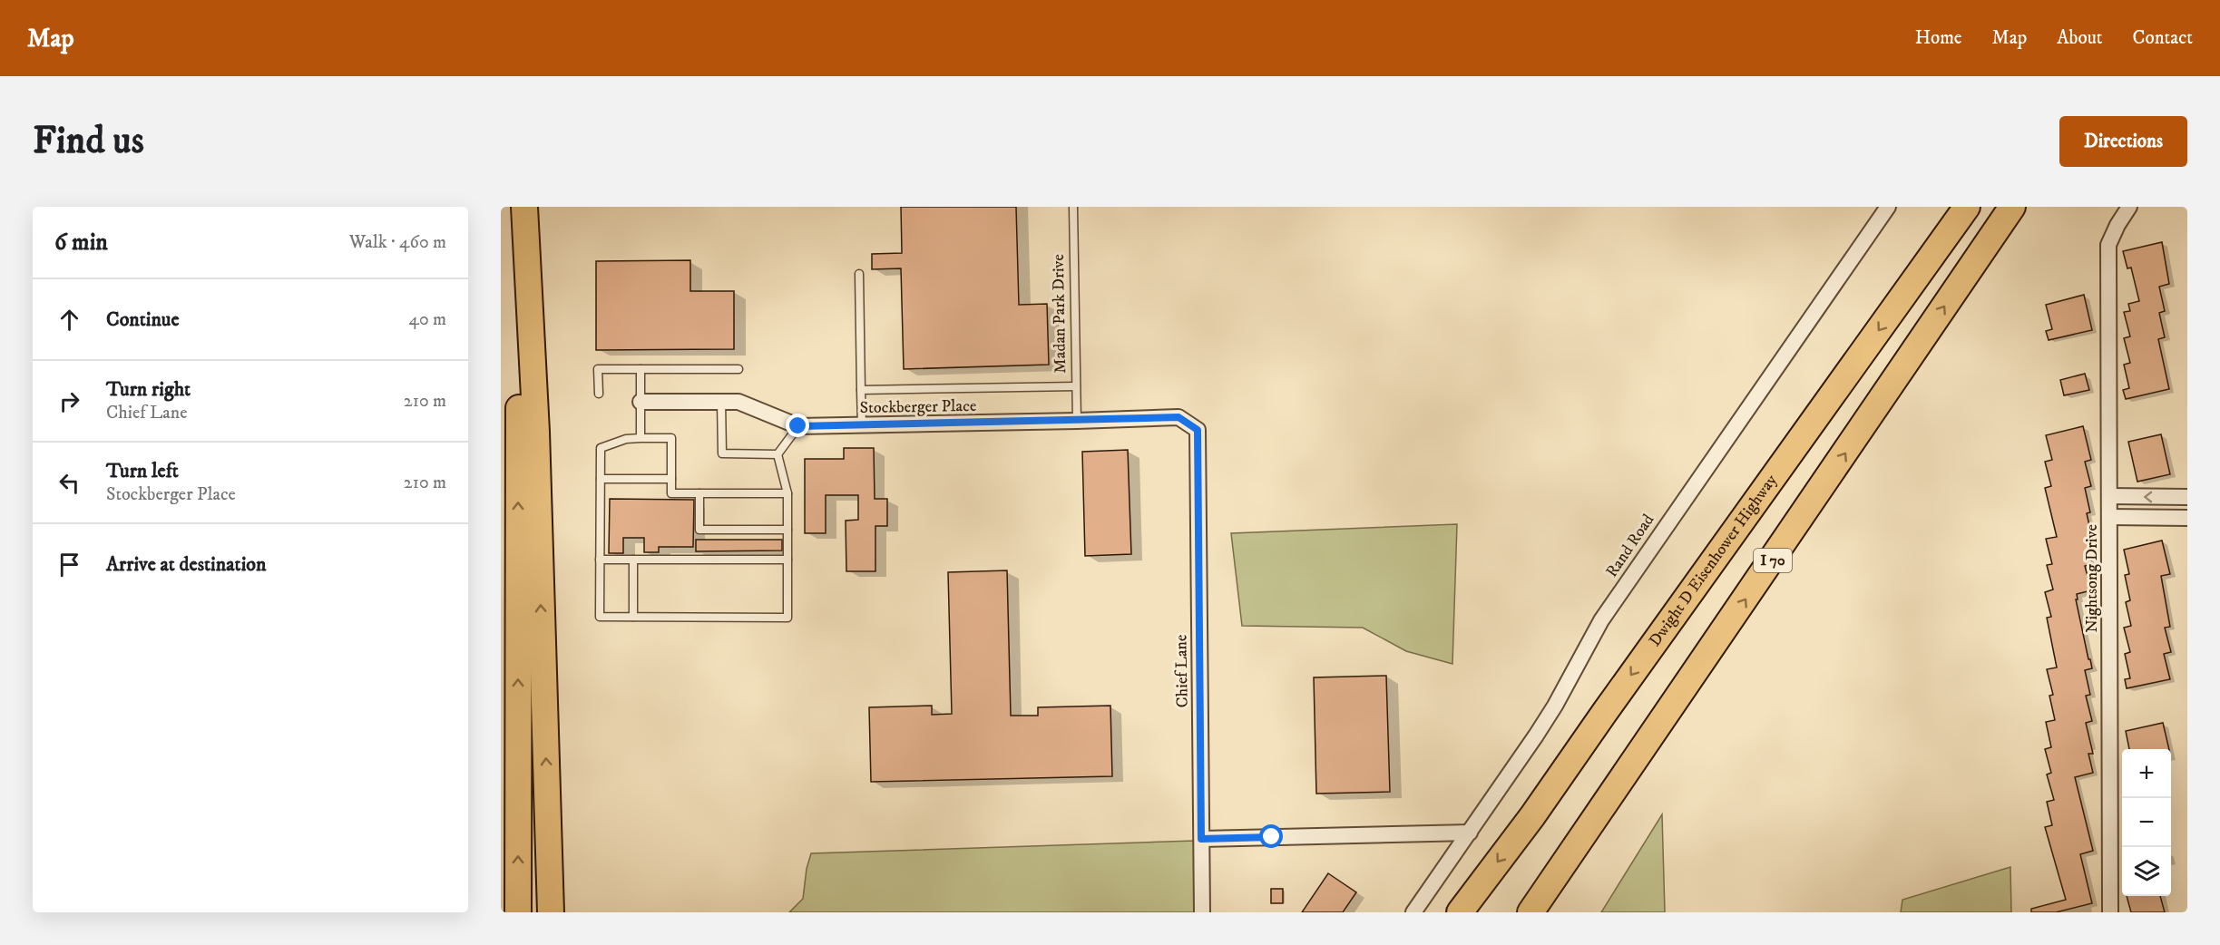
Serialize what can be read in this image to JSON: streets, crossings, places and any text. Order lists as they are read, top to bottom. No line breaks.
{"streets":{"highway":["Dwight D Eisenhower Highway","I 70"],"street":["Stockberger Place","Rand Road","Nightsong Drive","Chief Lane"],"lane":["Madan Park Drive"]},"crossings":[["Madan Park Drive","Stockberger Place"],["Stockberger Place","Chief Lane"]],"page":{"header":"Map","nav":["Home","Map","About","Contact"],"buttons":"Directions","title":"Find us","heading":["6 min","Walk · 460 m"],"list":[["Continue","40 m"],["Turn right","Chief Lane","210 m"],["Turn left","Stockberger Place","210 m"],"Arrive at destination"],"map_buttons":["+","−"]}}
